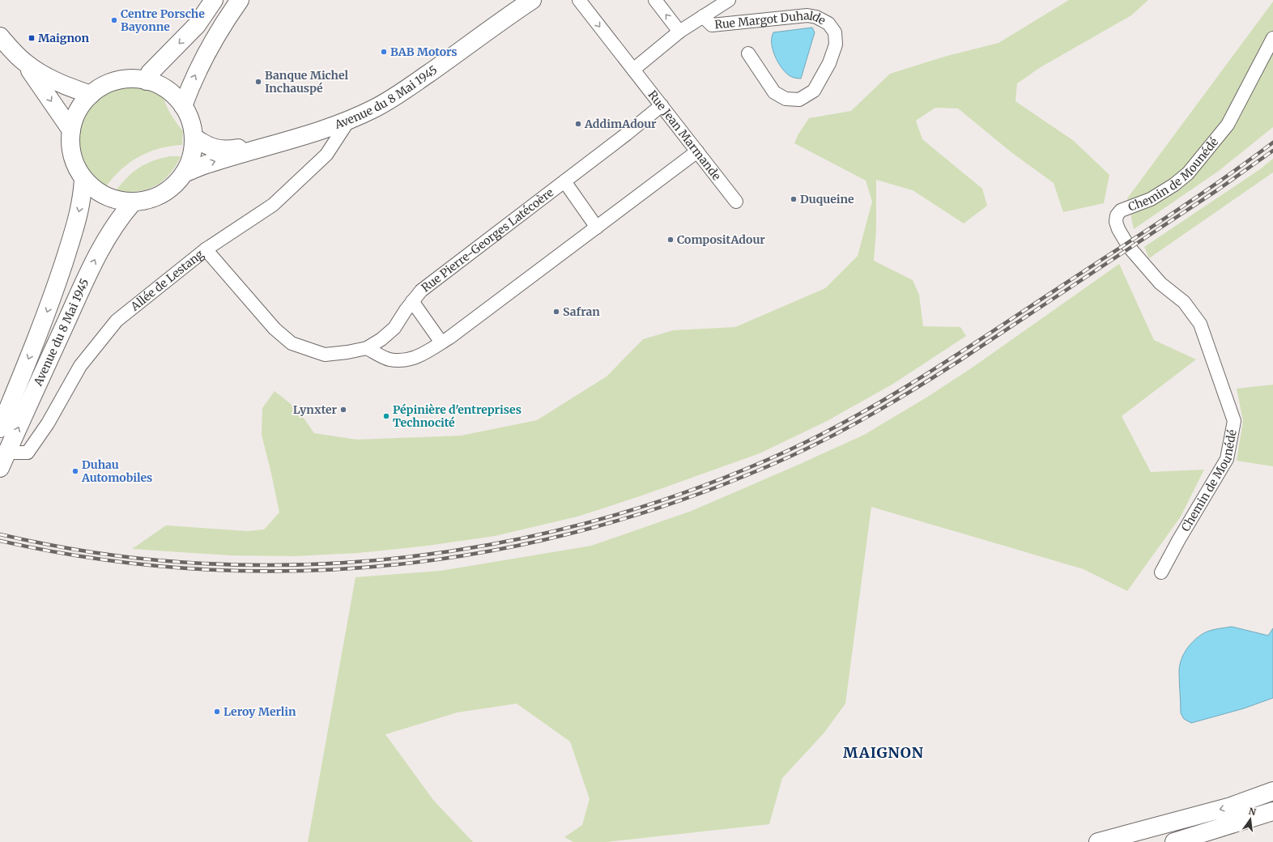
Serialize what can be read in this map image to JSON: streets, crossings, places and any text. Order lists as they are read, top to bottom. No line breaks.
{"streets":{"main road":["Avenue du 8 Mai 1945"],"street":["Rue Margot Duhalde","Rue Jean Marmande","Chemin de Mounédé","Rue Pierre-Georges Latécoère","Allée de Lestang"]},"crossings":[["Avenue du 8 Mai 1945","Allée de Lestang"],["Rue Jean Marmande","Rue Pierre-Georges Latécoère"],["Rue Pierre-Georges Latécoère","Allée de Lestang"]],"districts":["MAIGNON"],"places":{"other":["Centre Porsche Bayonne","BAB Motors","Banque Michel Inchauspé","AddimAdour","Duqueine","CompositAdour","Safran","Lynxter","Pépinière d'entreprises Technocité","Duhau Automobiles","Leroy Merlin"],"transit":["Maignon"]},"north":"top"}
